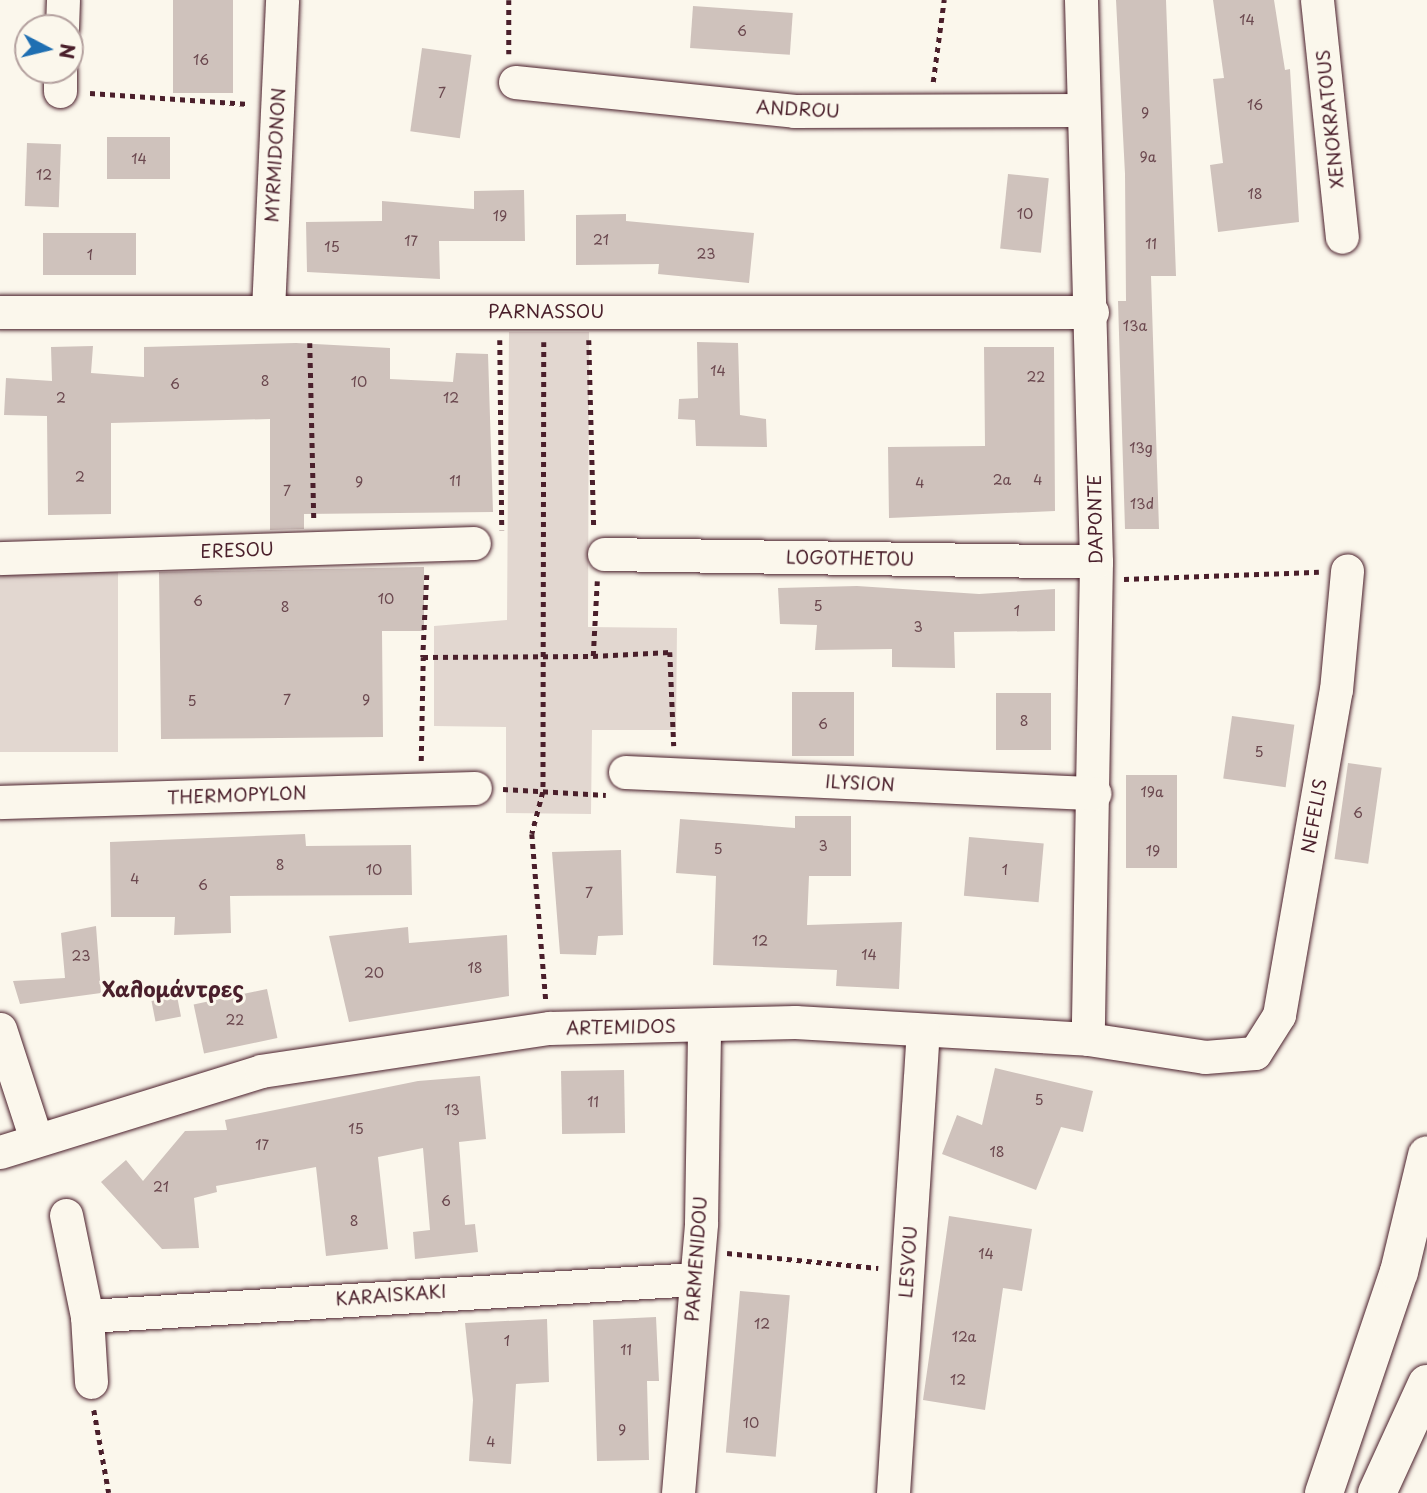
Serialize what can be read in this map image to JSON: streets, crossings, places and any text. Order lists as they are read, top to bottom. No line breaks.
{"streets":{"street":["ANDROU","XENOKRATOUS","MYRMIDONON","PARNASSOU","DAPONTE","ERESOU","LOGOTHETOU","ILYSION","THERMOPYLON","NEFELIS","ARTEMIDOS","PARMENIDOU","LESVOU","KARAISKAKI"]},"crossings":[["ANDROU","DAPONTE"],["MYRMIDONON","PARNASSOU"],["PARNASSOU","DAPONTE"],["DAPONTE","LOGOTHETOU"],["DAPONTE","ILYSION"],["DAPONTE","ARTEMIDOS"],["NEFELIS","ARTEMIDOS"],["ARTEMIDOS","PARMENIDOU"],["ARTEMIDOS","LESVOU"],["PARMENIDOU","KARAISKAKI"]],"districts":["Χαλομάντρες"],"house_numbers":["14","6","16","7","16","9","9a","14","12","18","10","19","21","17","11","15","23","1","13a","14","22","8","10","6","2","12","13g","2","2a","4","11","9","4","7","13d","10","6","5","8","1","3","7","9","5","8","6","5","19a","6","3","5","19","8","10","1","4","6","7","12","14","23","18","20","22","5","11","13","15","17","18","21","6","8","14","12","12a","1","11","12","10","9","4"],"north":"right"}
